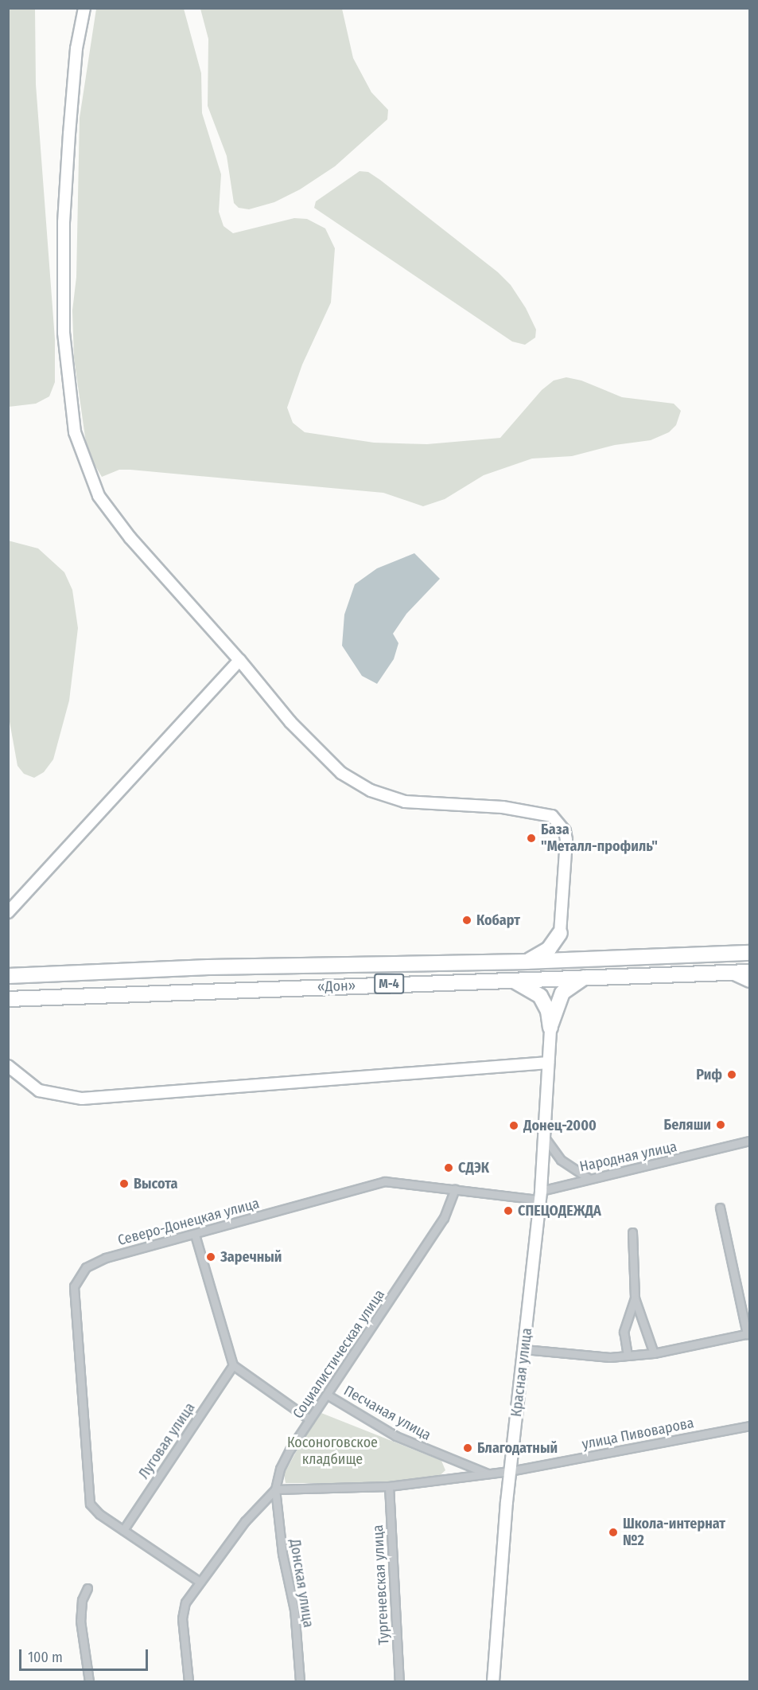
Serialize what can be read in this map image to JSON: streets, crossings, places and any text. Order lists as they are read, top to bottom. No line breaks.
{"streets":{"highway":["М-4","«Дон»"],"main road":["Красная улица"],"street":["Народная улица","Северо-Донецкая улица","Социалистическая улица","Песчаная улица","улица Пивоварова","Луговая улица","Донская улица","Тургеневская улица"]},"crossings":[["Народная улица","Северо-Донецкая улица"],["Народная улица","Красная улица"],["Северо-Донецкая улица","Социалистическая улица"],["Северо-Донецкая улица","Красная улица"],["Северо-Донецкая улица","Луговая улица"],["Социалистическая улица","Песчаная улица"],["Социалистическая улица","улица Пивоварова"],["Социалистическая улица","Донская улица"],["Красная улица","улица Пивоварова"],["Песчаная улица","улица Пивоварова"],["улица Пивоварова","Донская улица"],["улица Пивоварова","Тургеневская улица"]],"parks":["Косоноговское кладбище"],"places":["База \"Металл-профиль\"","Кобарт","Риф","Беляши","Донец-2000","СДЭК","Высота","СПЕЦОДЕЖДА","Заречный","Благодатный","Школа-интернат №2"],"scale_bar":"100 m"}
